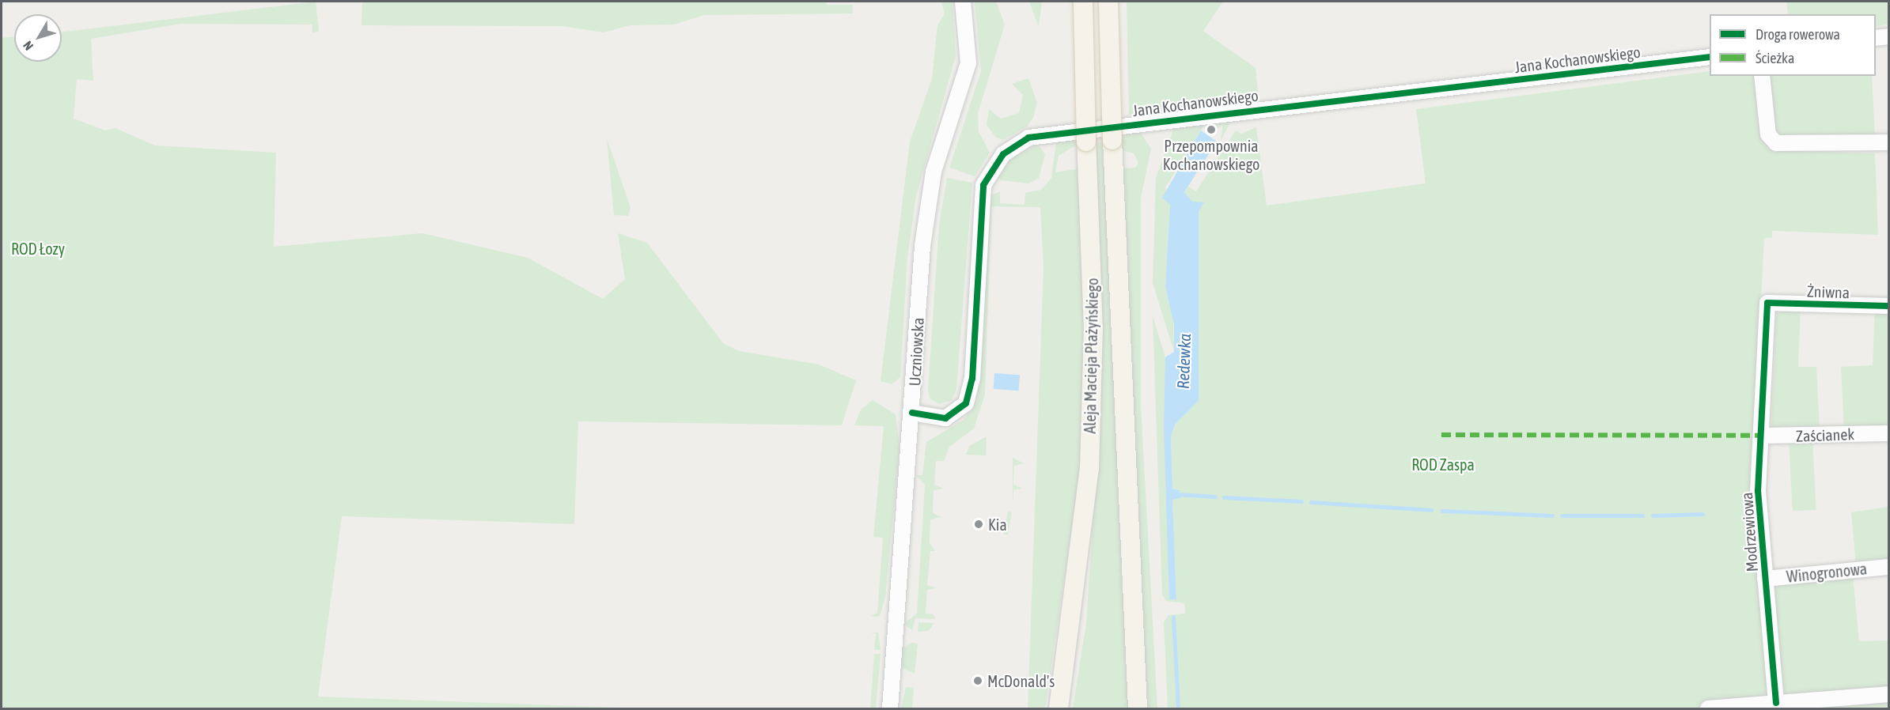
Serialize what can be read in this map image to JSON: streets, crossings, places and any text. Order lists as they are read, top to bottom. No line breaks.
{"streets":{"main road":["Aleja Macieja Płażyńskiego"],"street":["Jana Kochanowskiego","Żniwna","Uczniowska","Zaścianek","Modrzewiowa","Winogronowa"]},"crossings":[["Jana Kochanowskiego","Uczniowska"],["Żniwna","Modrzewiowa"],["Zaścianek","Modrzewiowa"],["Modrzewiowa","Winogronowa"]],"water":["Redewka"],"parks":["ROD Łozy","ROD Zaspa"],"places":["Przepompownia Kochanowskiego","Kia","McDonald's"],"legend":["Droga rowerowa","Ścieżka"],"north":"bottom left"}
